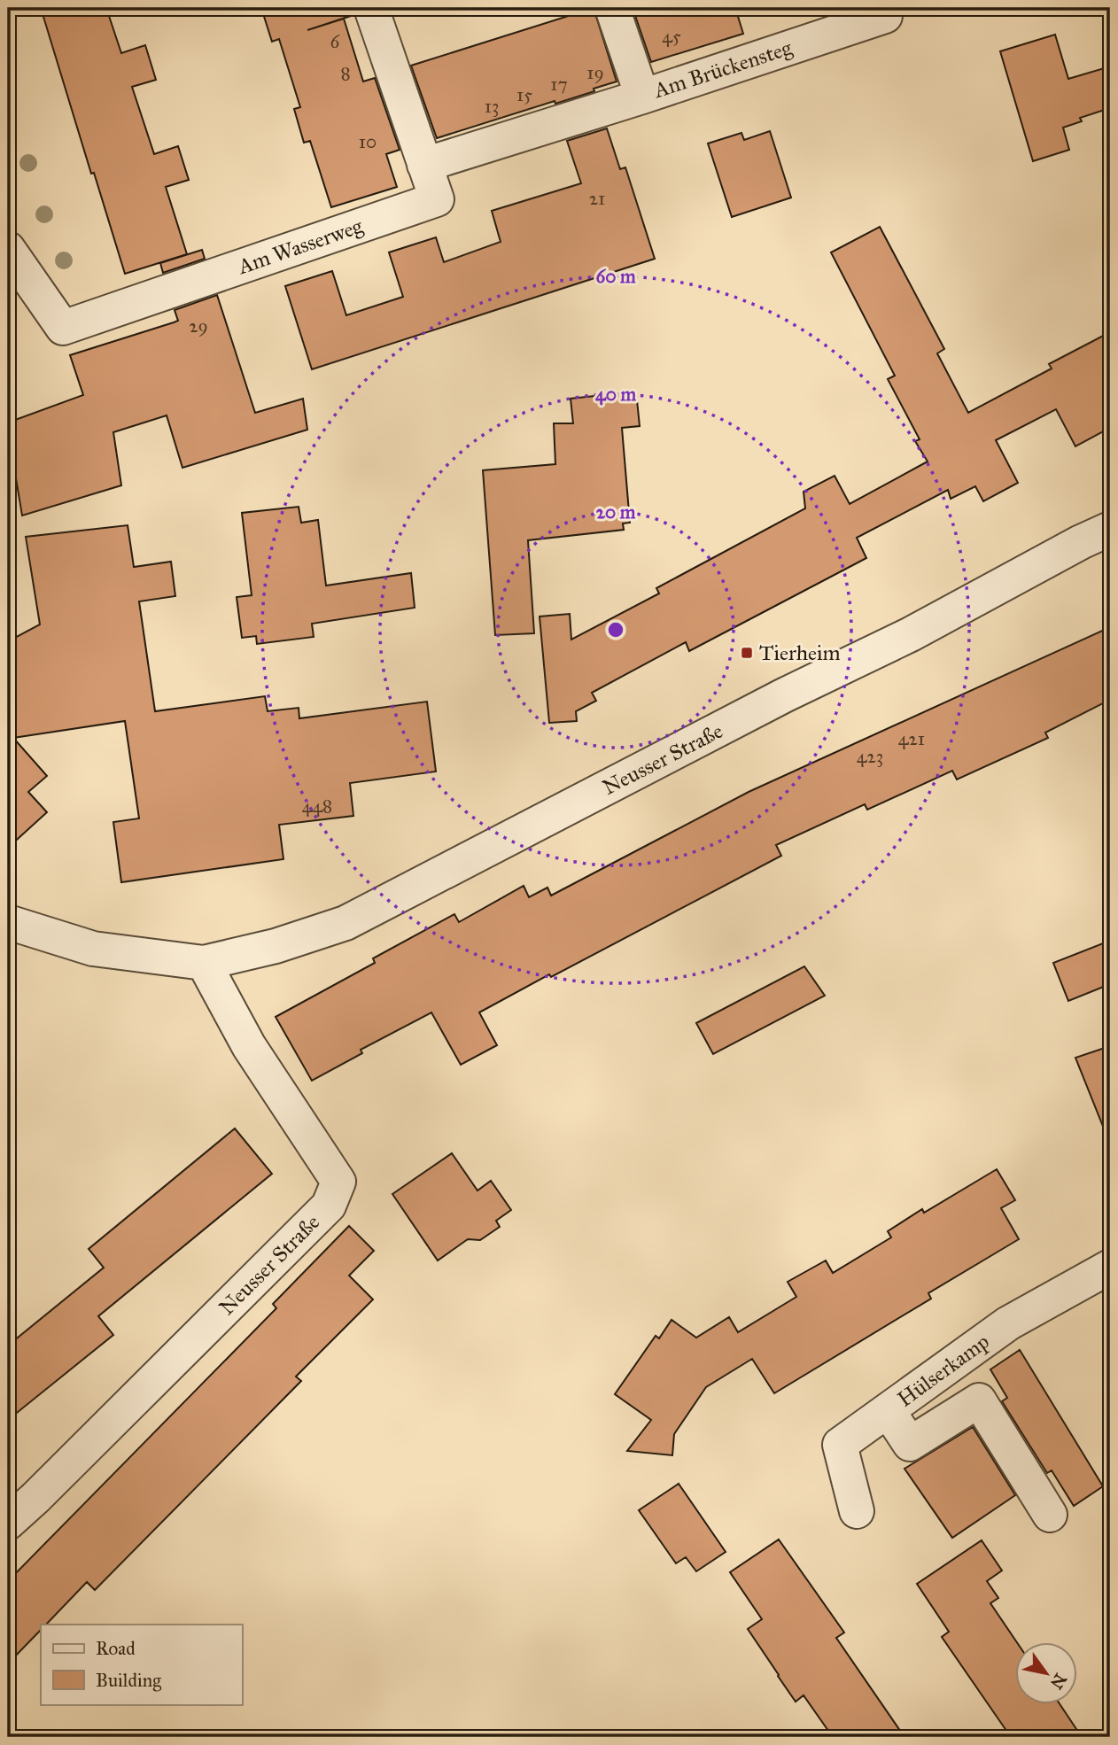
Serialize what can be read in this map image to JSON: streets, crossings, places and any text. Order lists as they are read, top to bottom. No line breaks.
{"streets":{"street":["Am Brückensteg","Am Wasserweg","Neusser Straße","Hülserkamp"]},"places":{"transit":["Tierheim"]},"house_numbers":["45","6","19","8","17","15","13","10","21","29","421","423","448"],"legend":["Road","Building"],"north":"bottom right","rings":["60 m","40 m","20 m"]}
